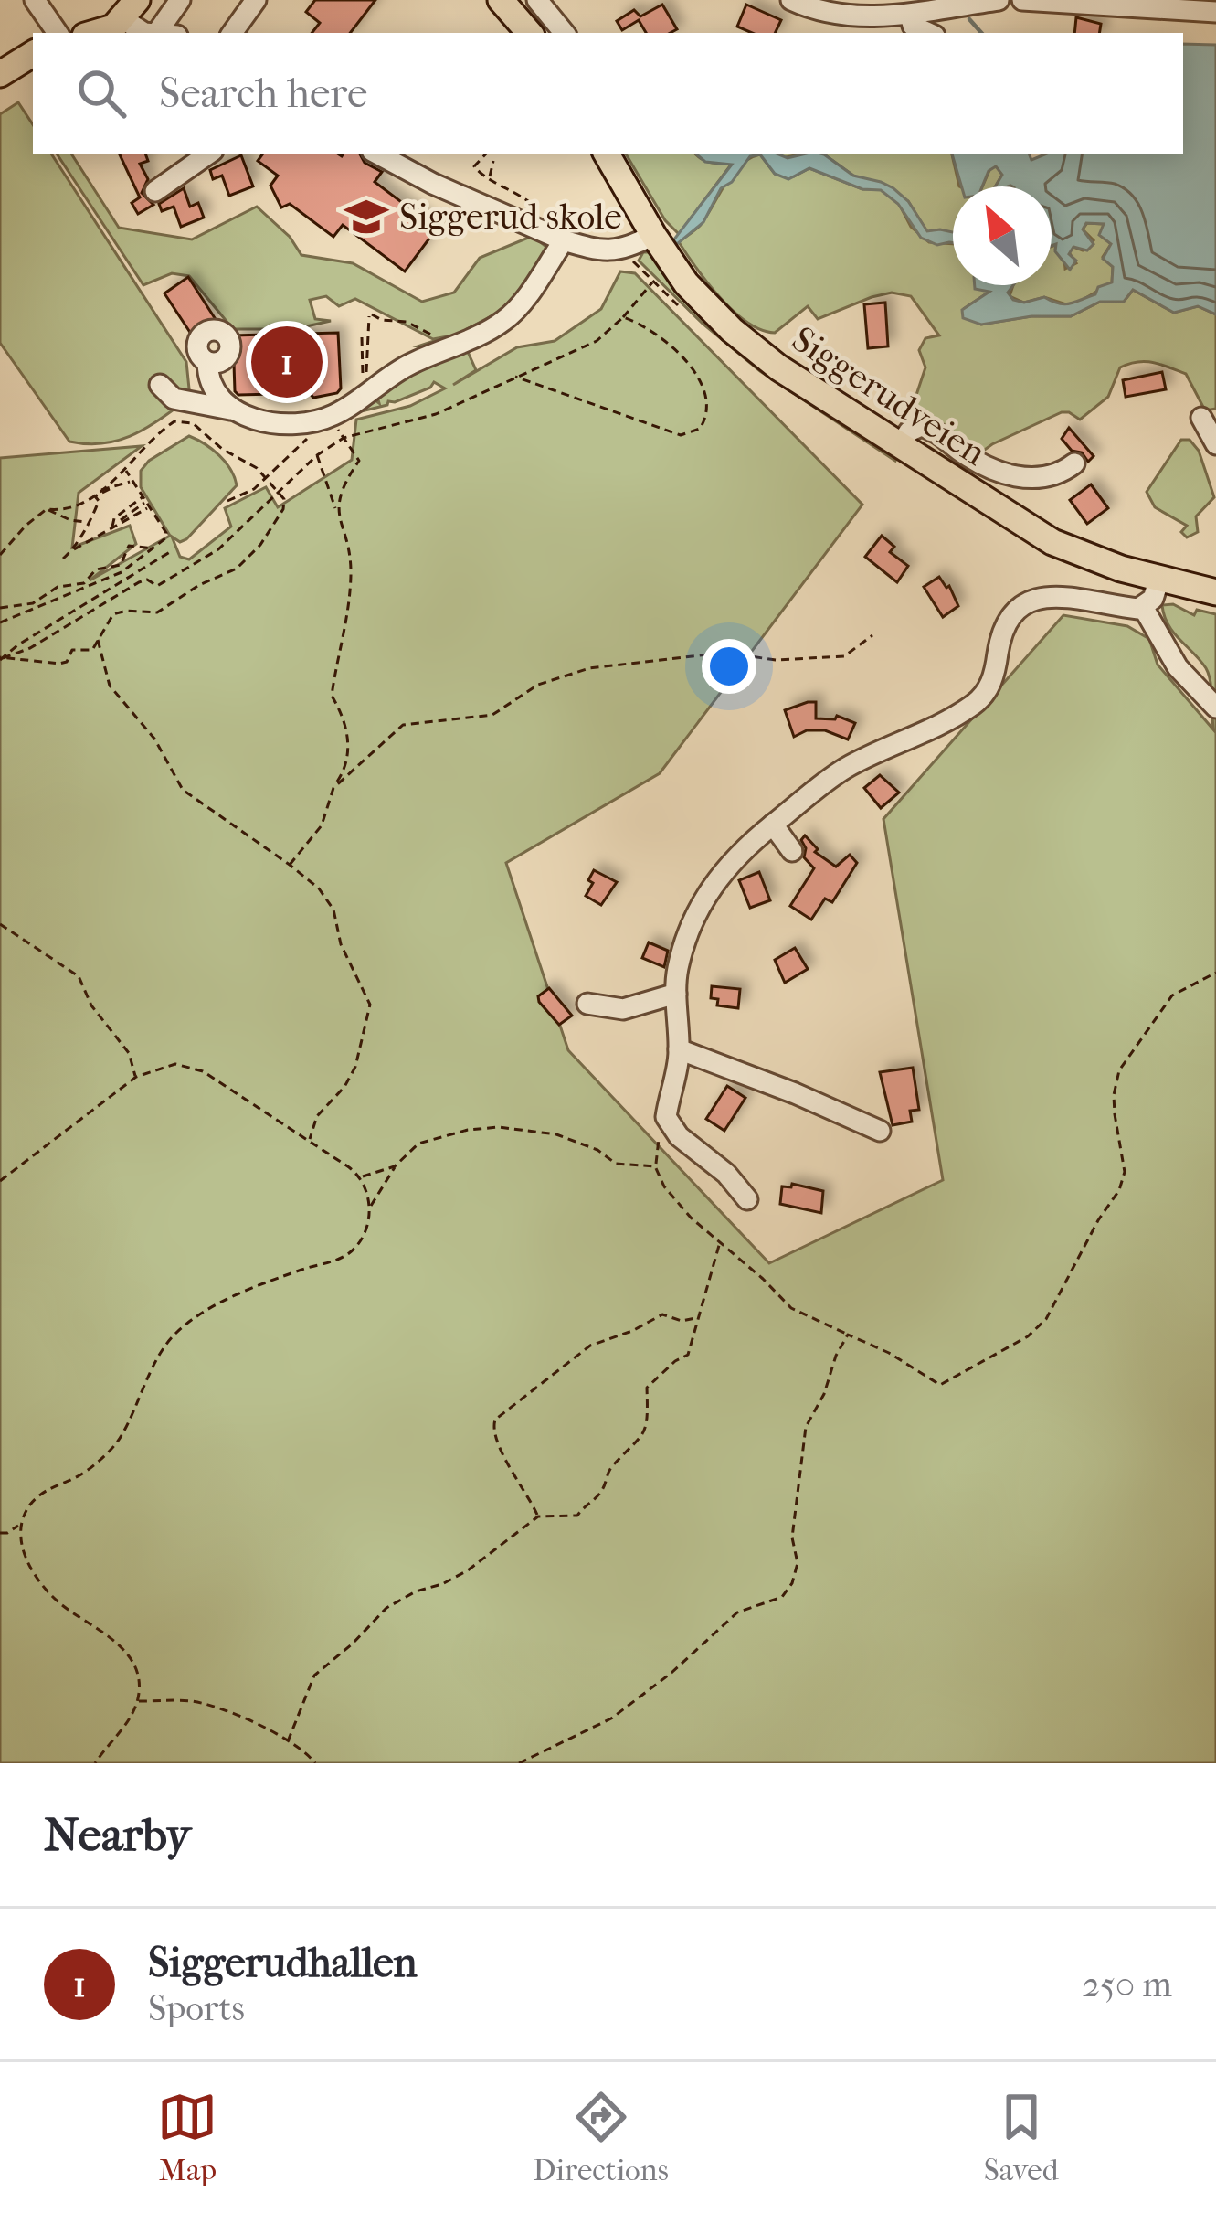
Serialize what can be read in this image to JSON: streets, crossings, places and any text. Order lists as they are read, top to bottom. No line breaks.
{"streets":{"main road":["Siggerudveien"]},"places":{"school or university":["Siggerud skole"]},"north":"top left","page":{"search":"Search here","pins":"1","heading":"Nearby","list":[{"mark":"1","name":"Siggerudhallen","note":"Sports","value":"250 m"}],"nav":["Map","Directions","Saved"]}}
